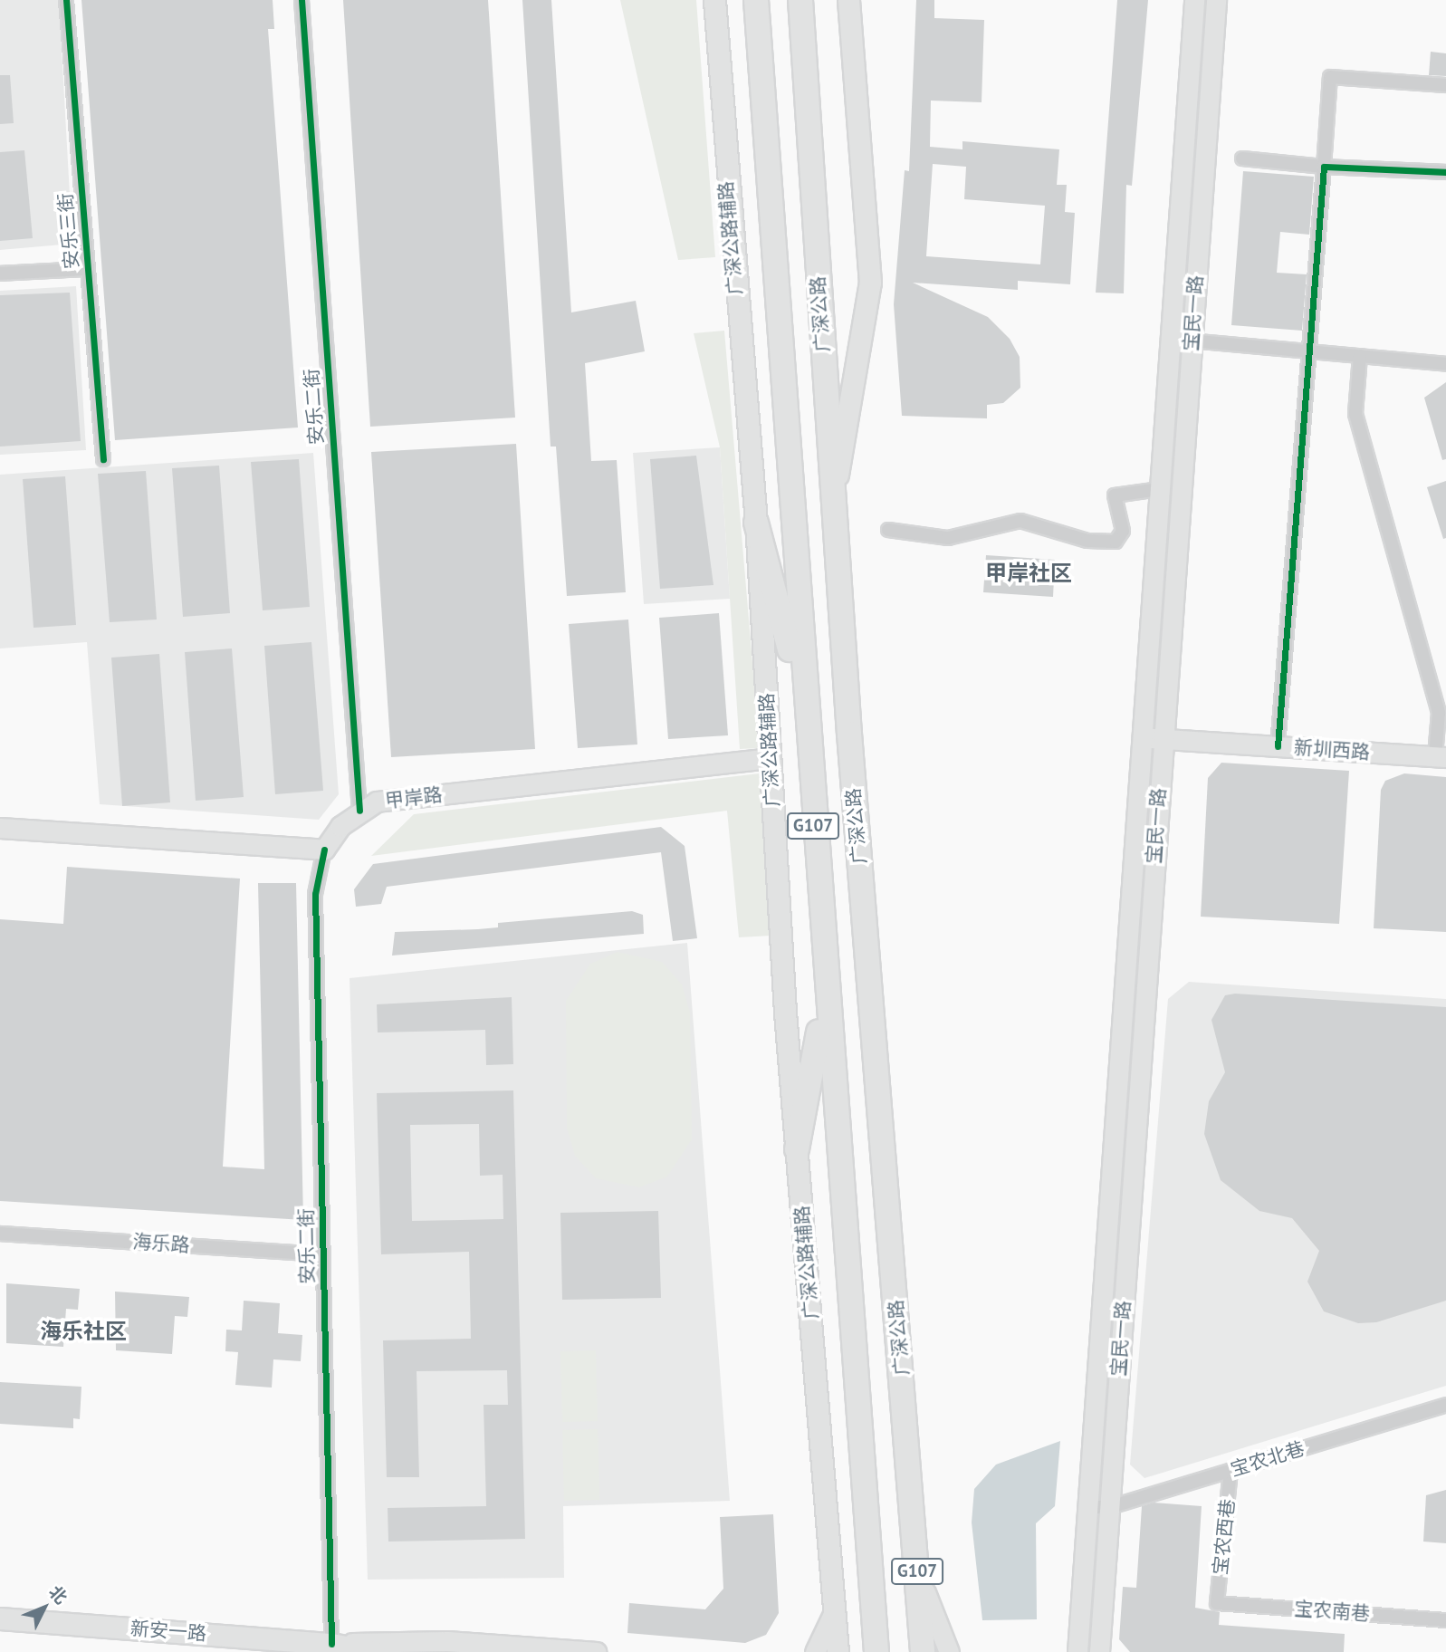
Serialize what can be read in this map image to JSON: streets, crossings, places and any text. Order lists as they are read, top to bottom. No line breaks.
{"streets":{"highway":["广深公路","G107"],"main road":["广深公路辅路","宝民一路","新圳西路","甲岸路","新安一路"],"street":["安乐三街","安乐二街","海乐路","宝农北巷","宝农西巷","宝农南巷"]},"crossings":[["广深公路辅路","甲岸路"],["宝民一路","新圳西路"],["宝民一路","宝农北巷"],["安乐二街","甲岸路"],["安乐二街","海乐路"],["安乐二街","新安一路"],["宝农北巷","宝农西巷"],["宝农西巷","宝农南巷"]],"districts":["甲岸社区","海乐社区"],"north":"top right"}
